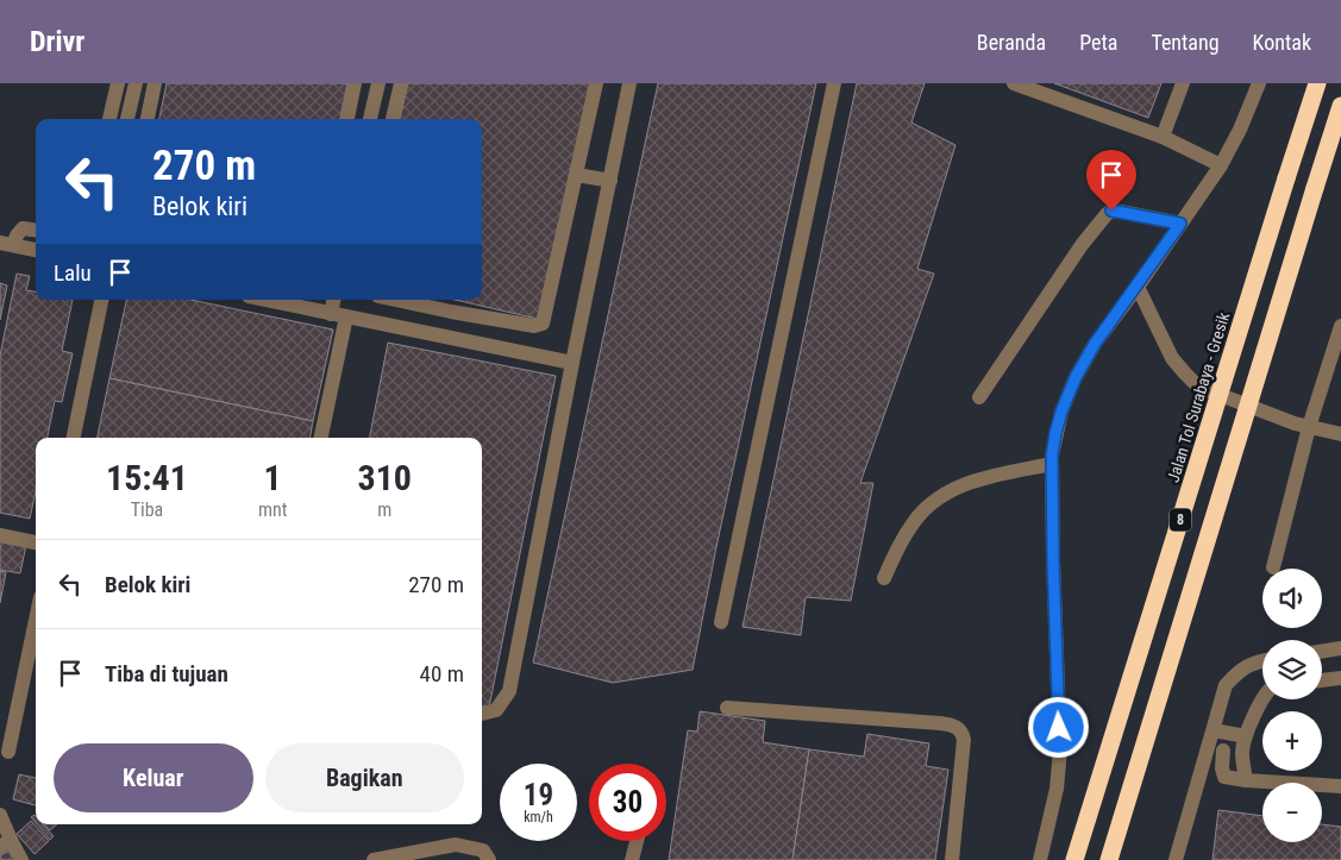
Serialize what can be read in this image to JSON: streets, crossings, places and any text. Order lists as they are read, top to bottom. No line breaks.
{"streets":{"highway":["Jalan Tol Surabaya - Gresik","8"]},"page":{"header":"Drivr","nav":["Beranda","Peta","Tentang","Kontak"],"turn":["270 m","Belok kiri"],"then":"Lalu","eta":["15:41","Tiba","1","mnt","310","m"],"list":[{"name":"Belok kiri","value":"270 m"},{"name":"Tiba di tujuan","value":"40 m"}],"map_buttons":["+","−"],"buttons":["Keluar","Bagikan"],"speed":"19 km/h","limit":"30"}}
